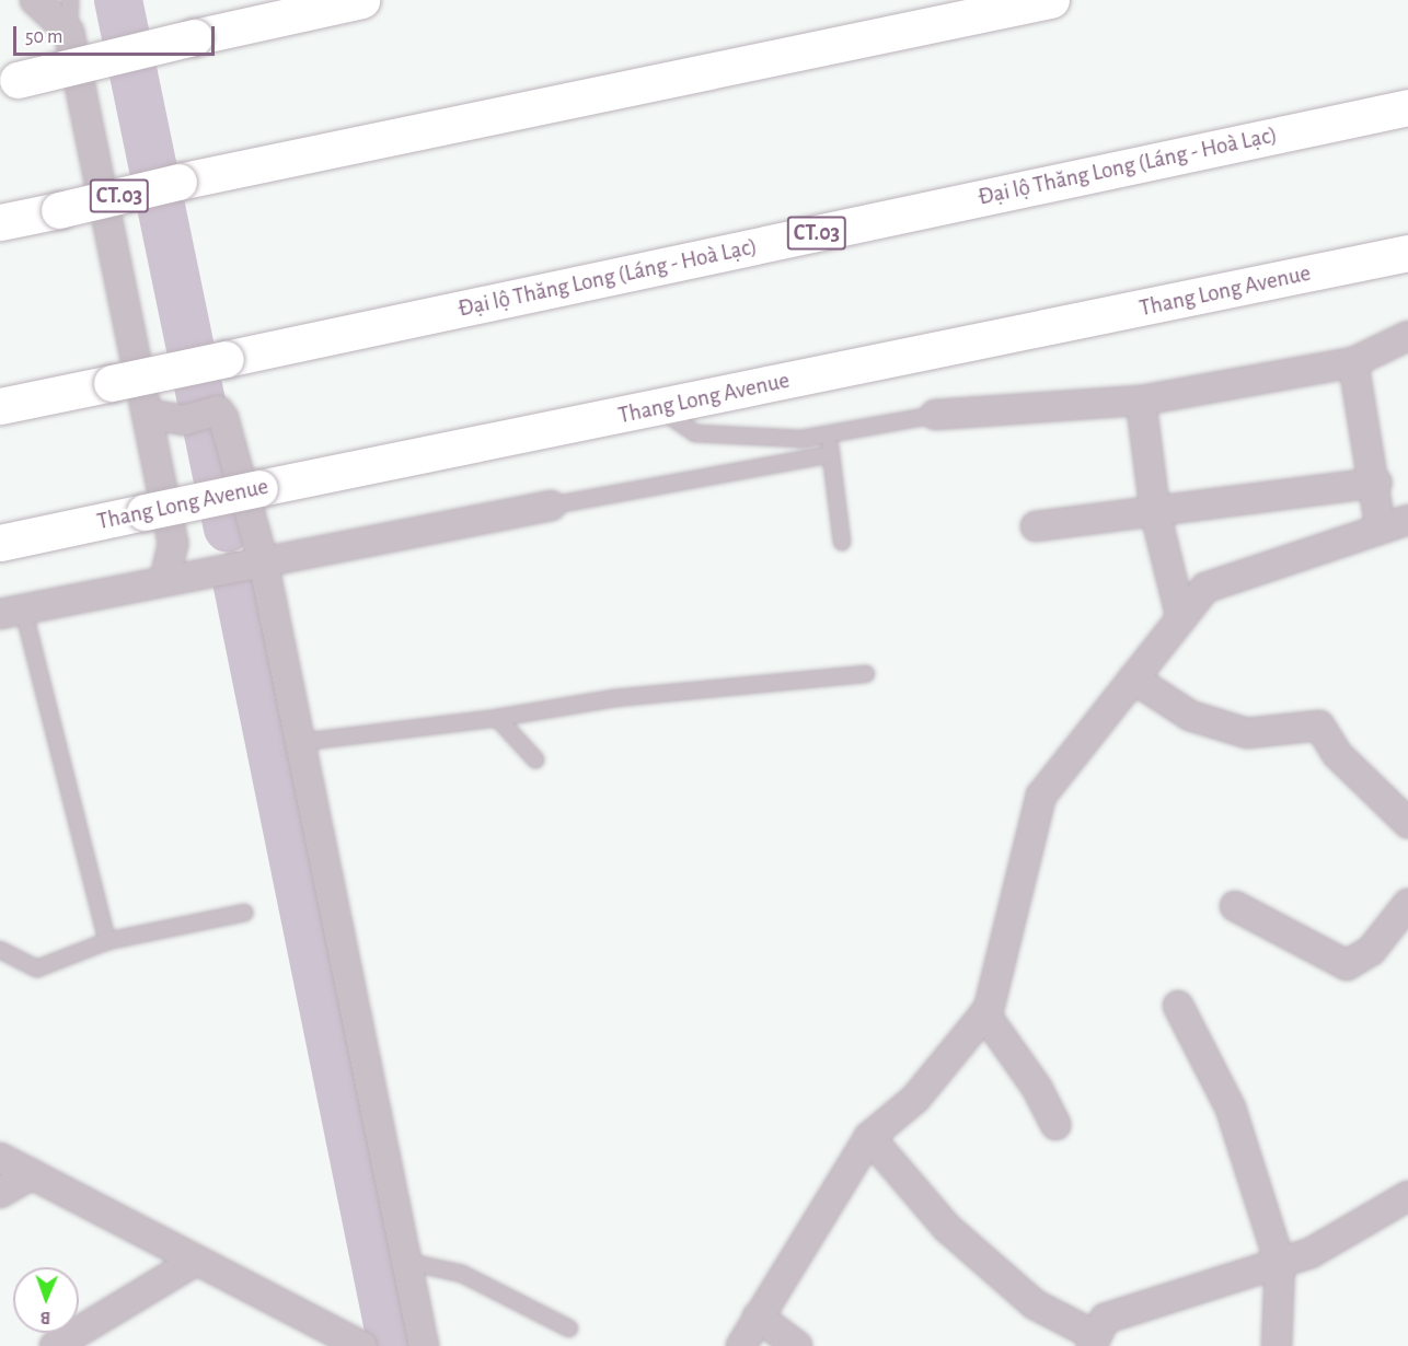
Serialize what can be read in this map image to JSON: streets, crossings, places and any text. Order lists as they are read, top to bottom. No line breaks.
{"streets":{"main road":["Đại lộ Thăng Long (Láng - Hoà Lạc)","CT.03","Thang Long Avenue"]},"scale_bar":"50 m","north":"bottom"}
